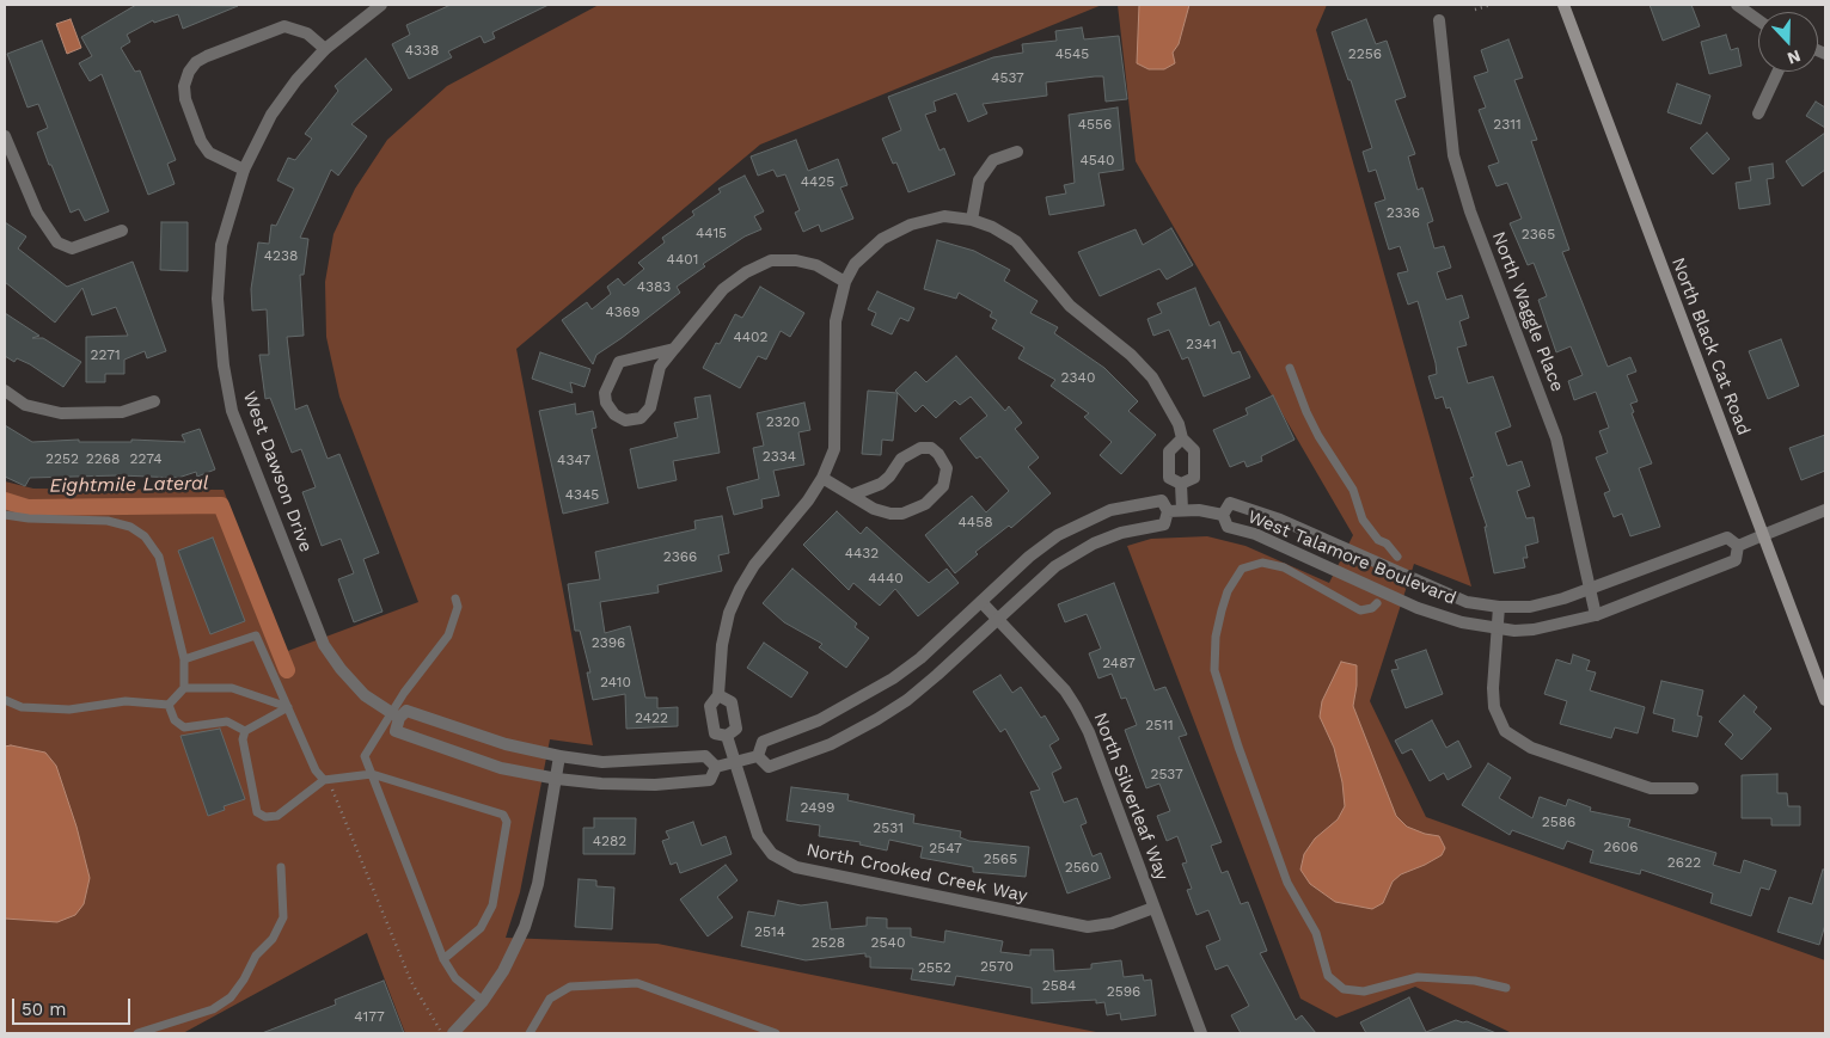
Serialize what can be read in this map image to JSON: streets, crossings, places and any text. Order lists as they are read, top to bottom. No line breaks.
{"streets":{"main road":["North Black Cat Road"],"street":["North Waggle Place","West Dawson Drive","West Talamore Boulevard","North Silverleaf Way","North Crooked Creek Way"]},"crossings":[["North Waggle Place","West Talamore Boulevard"],["North Black Cat Road","West Talamore Boulevard"],["West Talamore Boulevard","North Silverleaf Way"],["North Silverleaf Way","North Crooked Creek Way"]],"water":["Eightmile Lateral"],"house_numbers":["4338","4545","2256","4537","4556","2311","4540","4425","2336","4415","2365","4238","4401","4383","4369","4402","2341","2271","2340","2320","2334","2252","2268","2274","4347","4345","4458","4432","2366","4440","2396","2487","2410","2422","2511","2537","2499","2586","2531","4282","2606","2547","2565","2622","2560","2514","2528","2540","2570","2552","2584","2596","4177"],"scale_bar":"50 m","north":"bottom"}
